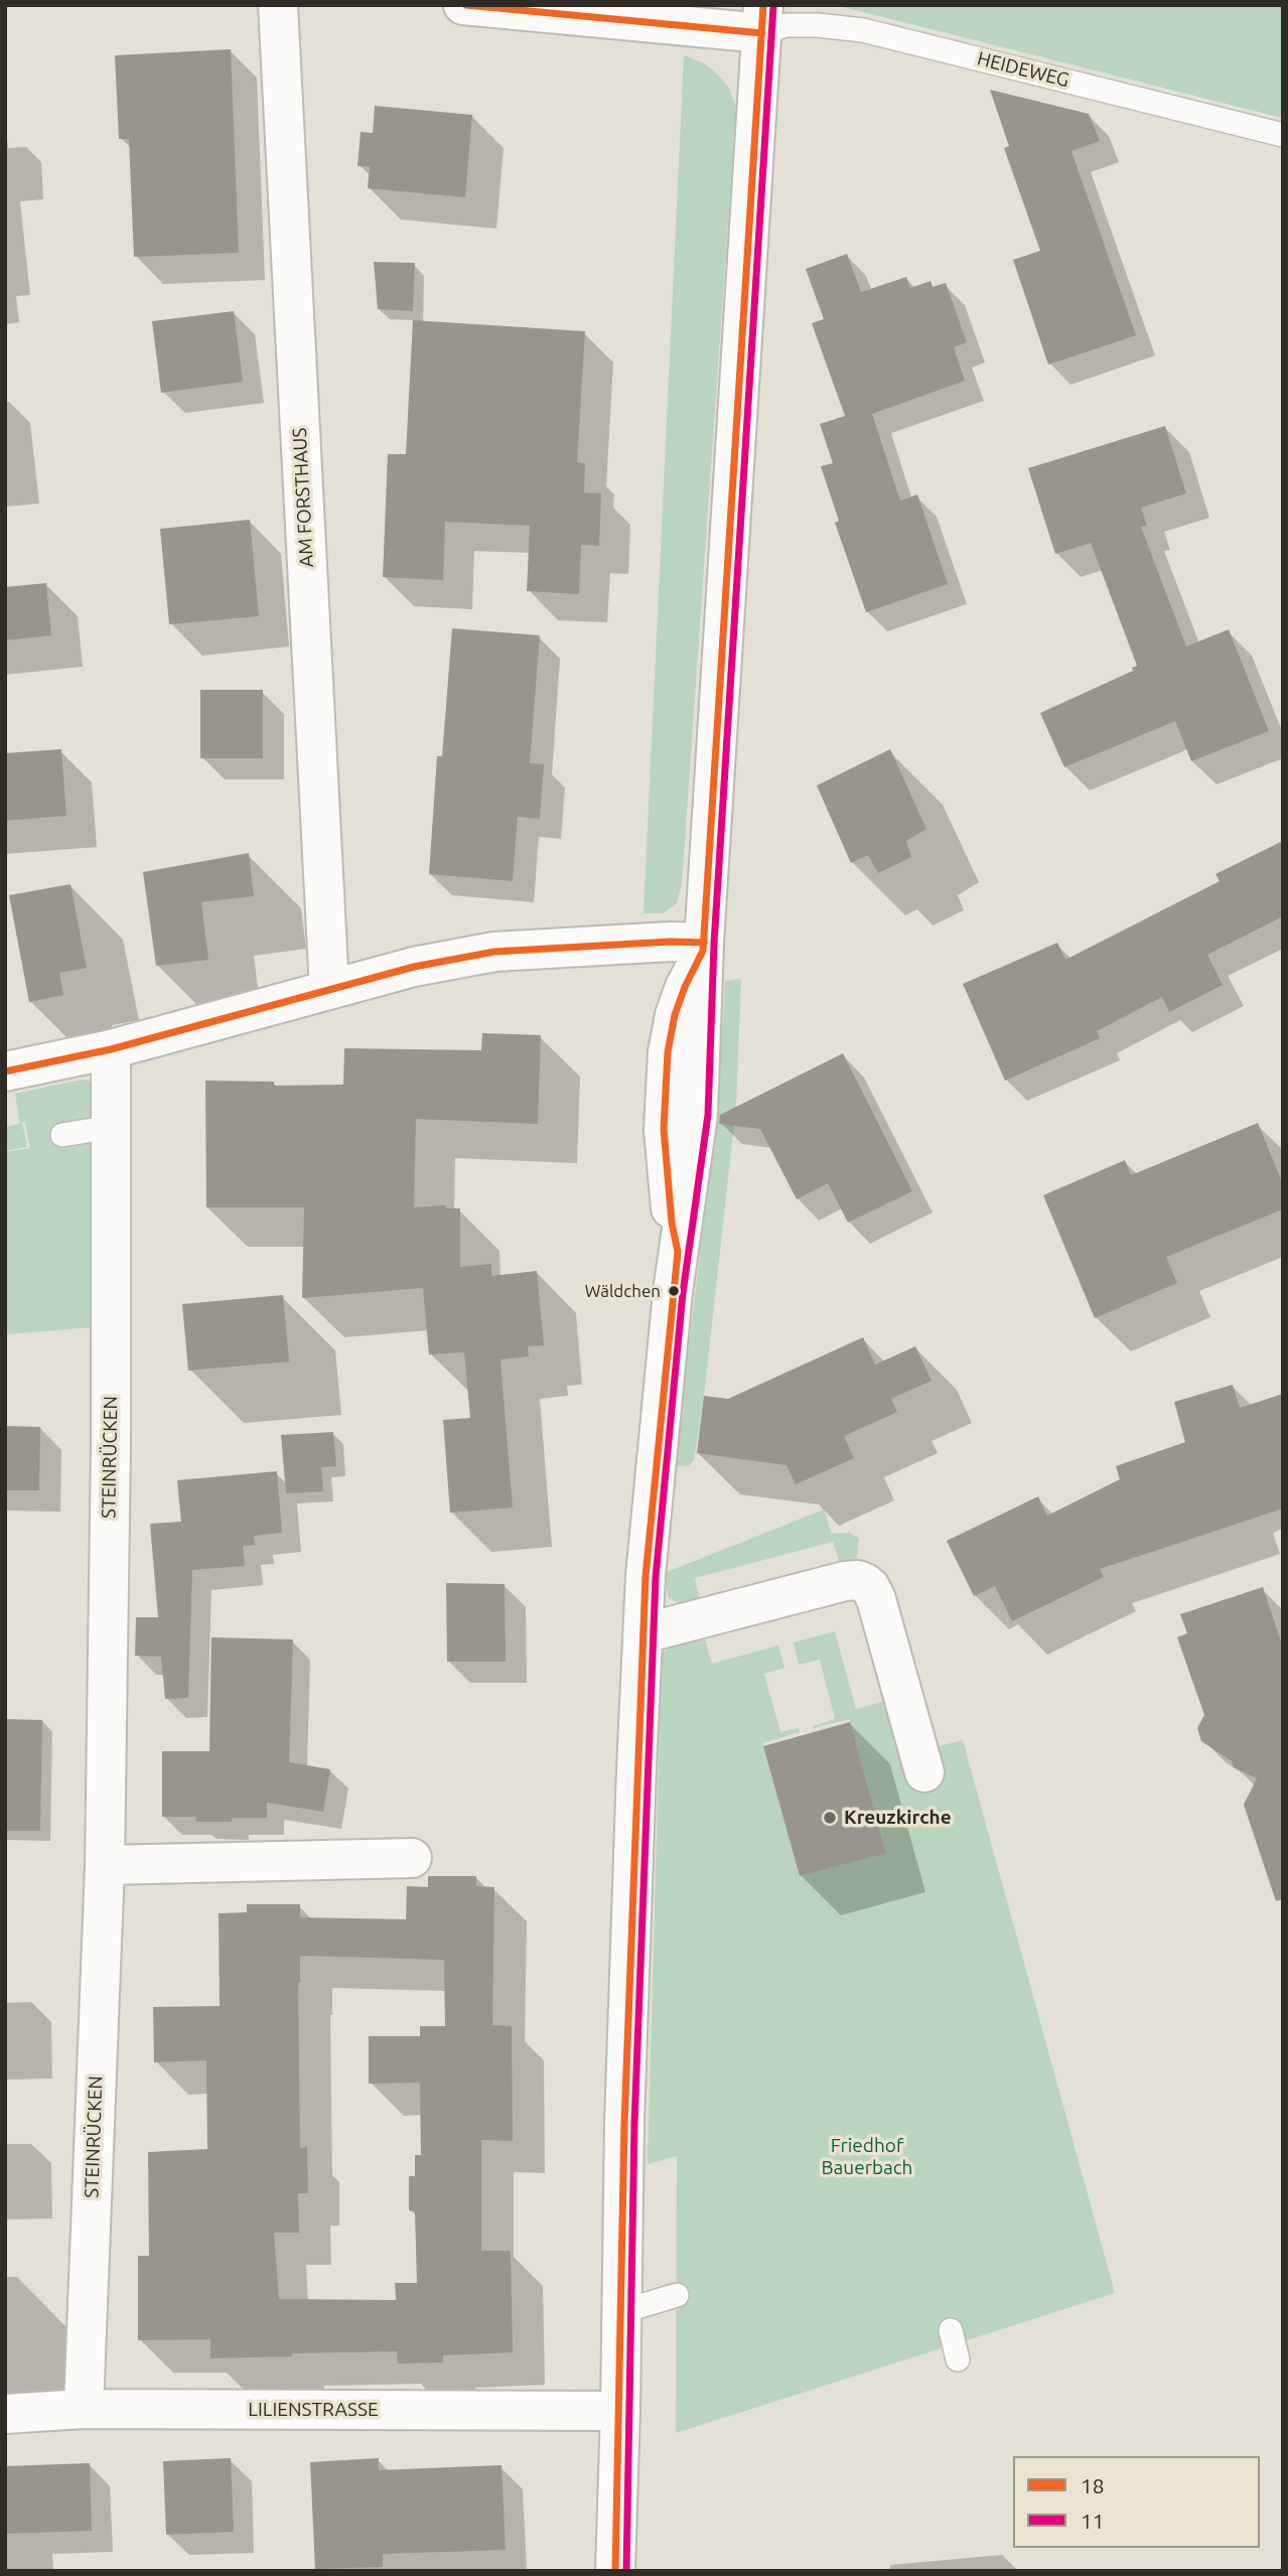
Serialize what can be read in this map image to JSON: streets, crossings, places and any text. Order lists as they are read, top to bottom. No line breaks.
{"streets":{"street":["AM FORSTHAUS","STEINRÜCKEN","LILIENSTRASSE"],"lane":["HEIDEWEG"]},"crossings":[["STEINRÜCKEN","LILIENSTRASSE"]],"parks":["Friedhof Bauerbach"],"places":["Wäldchen","Kreuzkirche"],"lines":["transit line 18","transit line 11"],"legend":["18","11"]}
